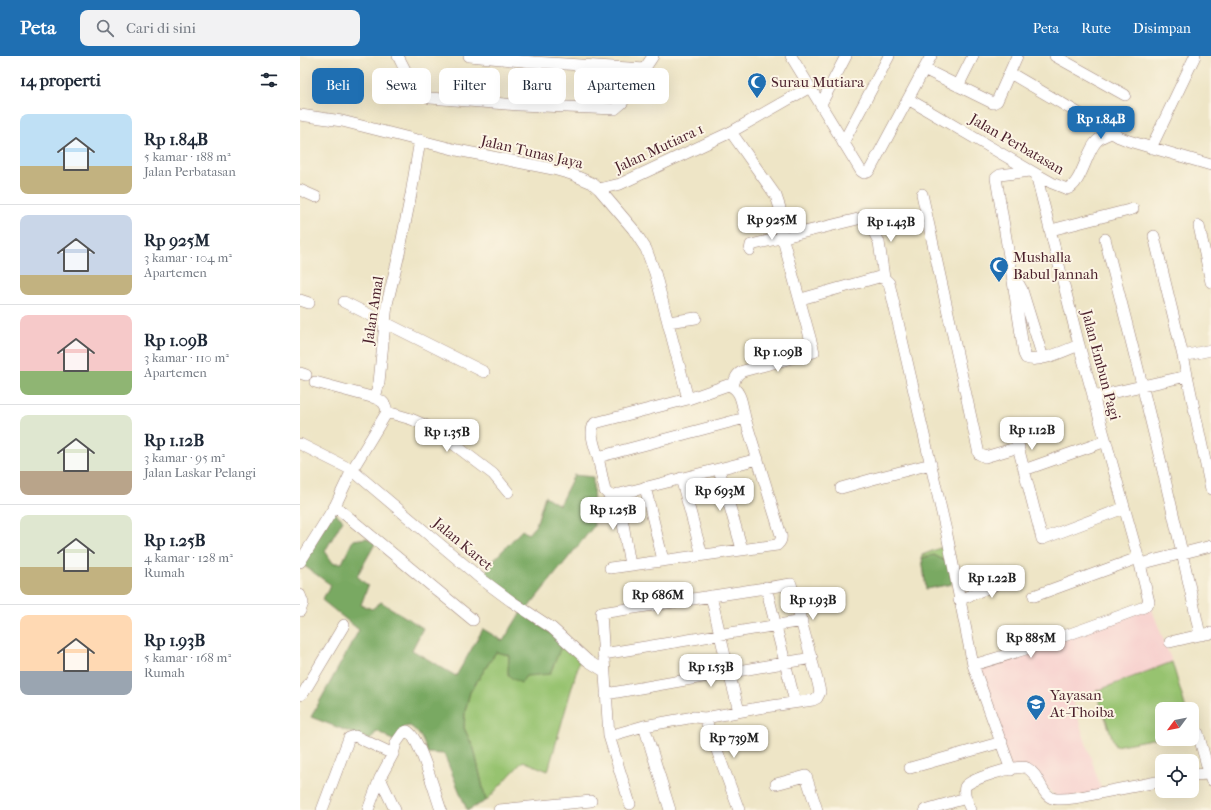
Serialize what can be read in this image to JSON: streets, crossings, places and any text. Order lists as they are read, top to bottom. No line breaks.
{"streets":{"street":["Jalan Perbatasan","Jalan Mutiara 1","Jalan Tunas Jaya","Jalan Amal","Jalan Embun Pagi","Jalan Karet"]},"crossings":[["Jalan Perbatasan","Jalan Embun Pagi"],["Jalan Mutiara 1","Jalan Tunas Jaya"],["Jalan Tunas Jaya","Jalan Amal"]],"places":{"mosque":["Surau Mutiara","Mushalla Babul Jannah"],"school or university":["Yayasan At-Thoiba"]},"north":"bottom left","page":{"header":"Peta","search":"Cari di sini","nav":["Peta","Rute","Disimpan"],"heading":"14 properti","chip":["Beli","Sewa","Filter","Baru","Apartemen"],"list":[{"name":"Rp 1.84B","note":"5 kamar · 188 m² · Jalan Perbatasan"},{"name":"Rp 925M","note":"3 kamar · 104 m² · Apartemen"},{"name":"Rp 1.09B","note":"3 kamar · 110 m² · Apartemen"},{"name":"Rp 1.12B","note":"3 kamar · 95 m² · Jalan Laskar Pelangi"},{"name":"Rp 1.25B","note":"4 kamar · 128 m² · Rumah"},{"name":"Rp 1.93B","note":"5 kamar · 168 m² · Rumah"}],"price":["Rp 1.84B","Rp 925M","Rp 1.43B","Rp 1.09B","Rp 1.12B","Rp 1.35B","Rp 693M","Rp 1.25B","Rp 1.22B","Rp 686M","Rp 1.93B","Rp 885M","Rp 1.53B","Rp 739M"]}}
